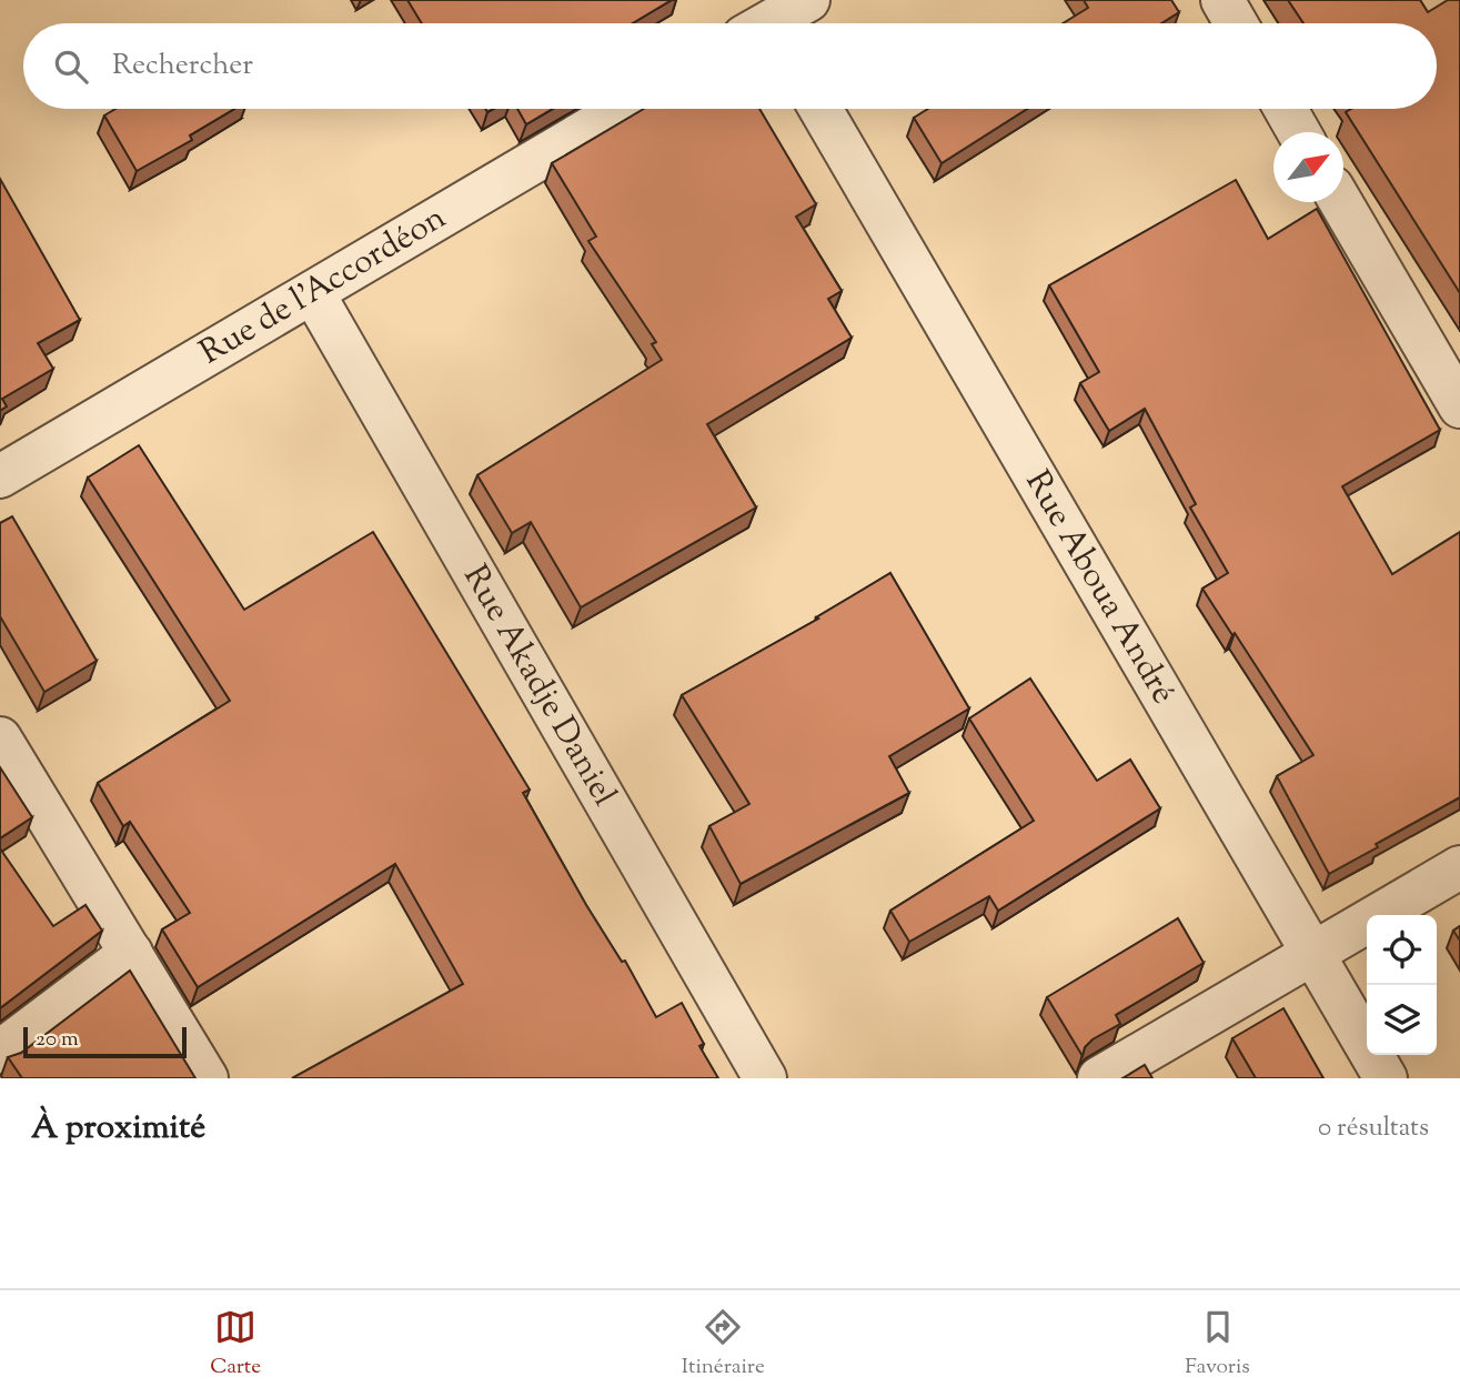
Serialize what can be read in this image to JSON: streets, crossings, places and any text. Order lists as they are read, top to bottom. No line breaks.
{"streets":{"street":["Rue de l'Accordéon","Rue Aboua André","Rue Akadje Daniel"]},"crossings":[["Rue de l'Accordéon","Rue Akadje Daniel"]],"scale_bar":"20 m","north":"top right","page":{"search":"Rechercher","scale":"20 m","heading":["À proximité","0 résultats"],"nav":["Carte","Itinéraire","Favoris"]}}
